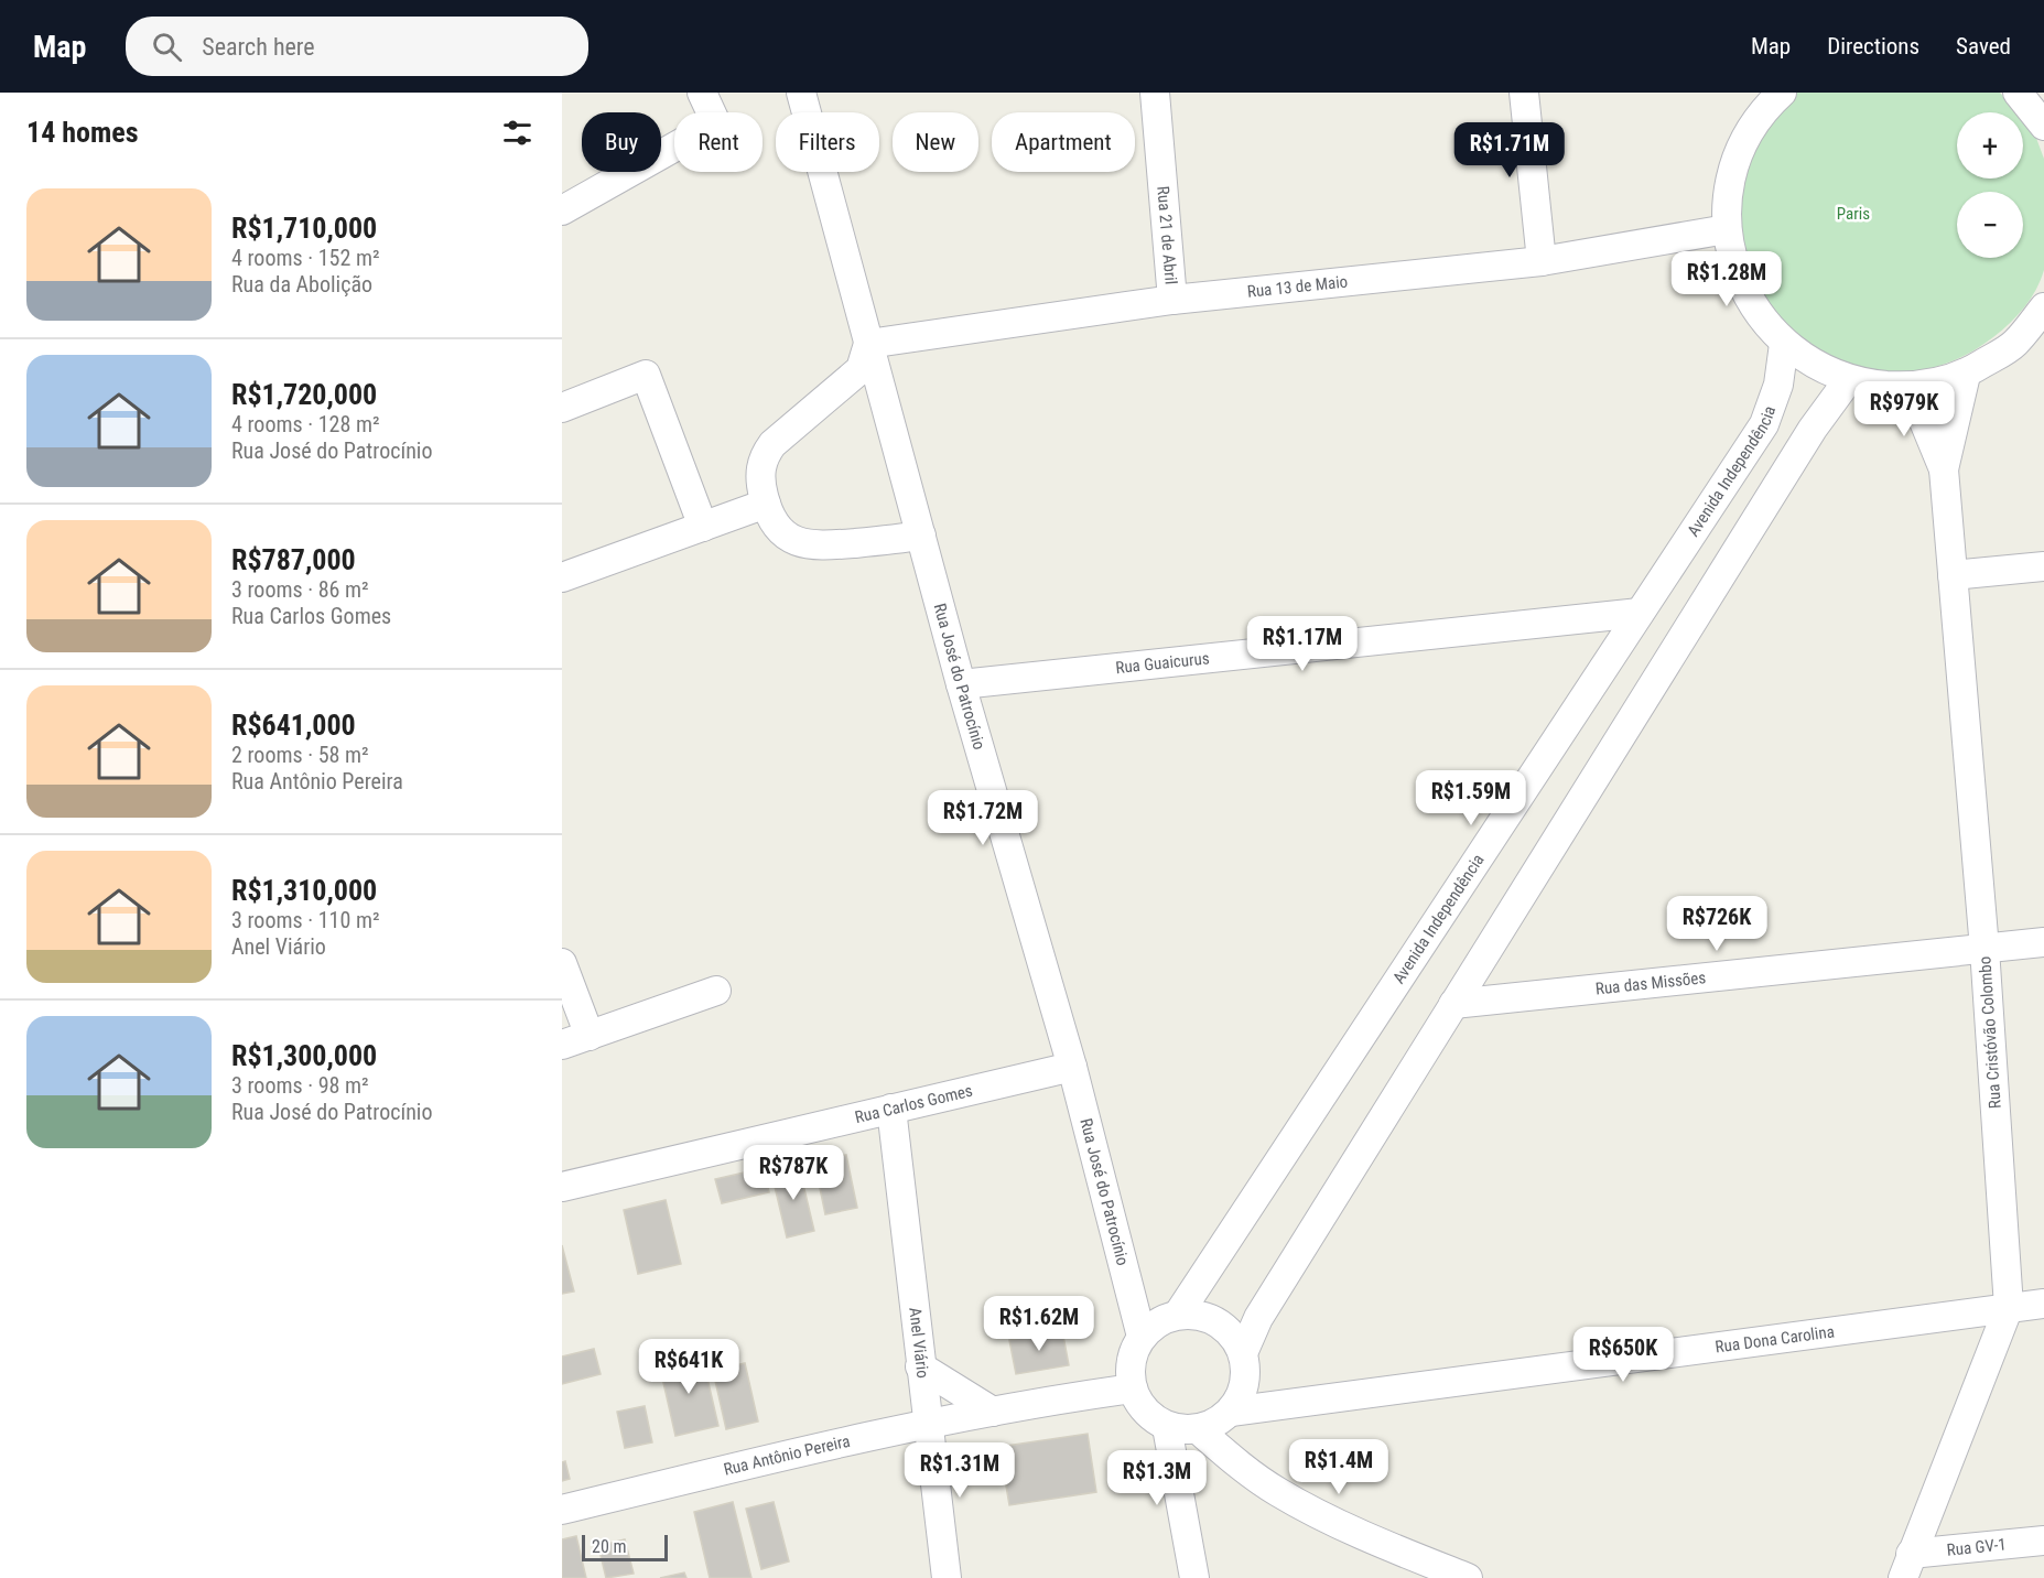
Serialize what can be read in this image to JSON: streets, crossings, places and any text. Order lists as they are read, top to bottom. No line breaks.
{"streets":{"street":["Rua 21 de Abril","Rua 13 de Maio","Avenida Independência","Rua Guaicurus","Rua José do Patrocínio","Rua das Missões","Rua Cristóvão Colombo","Rua Carlos Gomes","Rua Dona Carolina","Anel Viário","Rua Antônio Pereira","Rua GV-1"]},"crossings":[["Rua 21 de Abril","Rua 13 de Maio"],["Rua 13 de Maio","Rua José do Patrocínio"],["Avenida Independência","Rua Guaicurus"],["Avenida Independência","Rua José do Patrocínio"],["Avenida Independência","Rua Dona Carolina"],["Avenida Independência","Rua Antônio Pereira"],["Rua Guaicurus","Rua José do Patrocínio"],["Rua José do Patrocínio","Rua Carlos Gomes"],["Rua José do Patrocínio","Rua Dona Carolina"],["Rua José do Patrocínio","Rua Antônio Pereira"],["Rua das Missões","Rua Cristóvão Colombo"],["Rua Cristóvão Colombo","Rua Dona Carolina"],["Rua Cristóvão Colombo","Rua GV-1"],["Rua Carlos Gomes","Anel Viário"],["Rua Dona Carolina","Rua Antônio Pereira"],["Anel Viário","Rua Antônio Pereira"]],"parks":["Paris"],"scale_bar":"20 m","page":{"header":"Map","search":"Search here","nav":["Map","Directions","Saved"],"heading":"14 homes","map_buttons":["+","−"],"chip":["Buy","Rent","Filters","New","Apartment"],"price":["R$1.71M","R$1.28M","R$979K","R$1.17M","R$1.59M","R$1.72M","R$726K","R$787K","R$1.62M","R$650K","R$641K","R$1.4M","R$1.31M","R$1.3M"],"list":[{"name":"R$1,710,000","note":"4 rooms · 152 m² · Rua da Abolição"},{"name":"R$1,720,000","note":"4 rooms · 128 m² · Rua José do Patrocínio"},{"name":"R$787,000","note":"3 rooms · 86 m² · Rua Carlos Gomes"},{"name":"R$641,000","note":"2 rooms · 58 m² · Rua Antônio Pereira"},{"name":"R$1,310,000","note":"3 rooms · 110 m² · Anel Viário"},{"name":"R$1,300,000","note":"3 rooms · 98 m² · Rua José do Patrocínio"}],"scale":"20 m"}}
